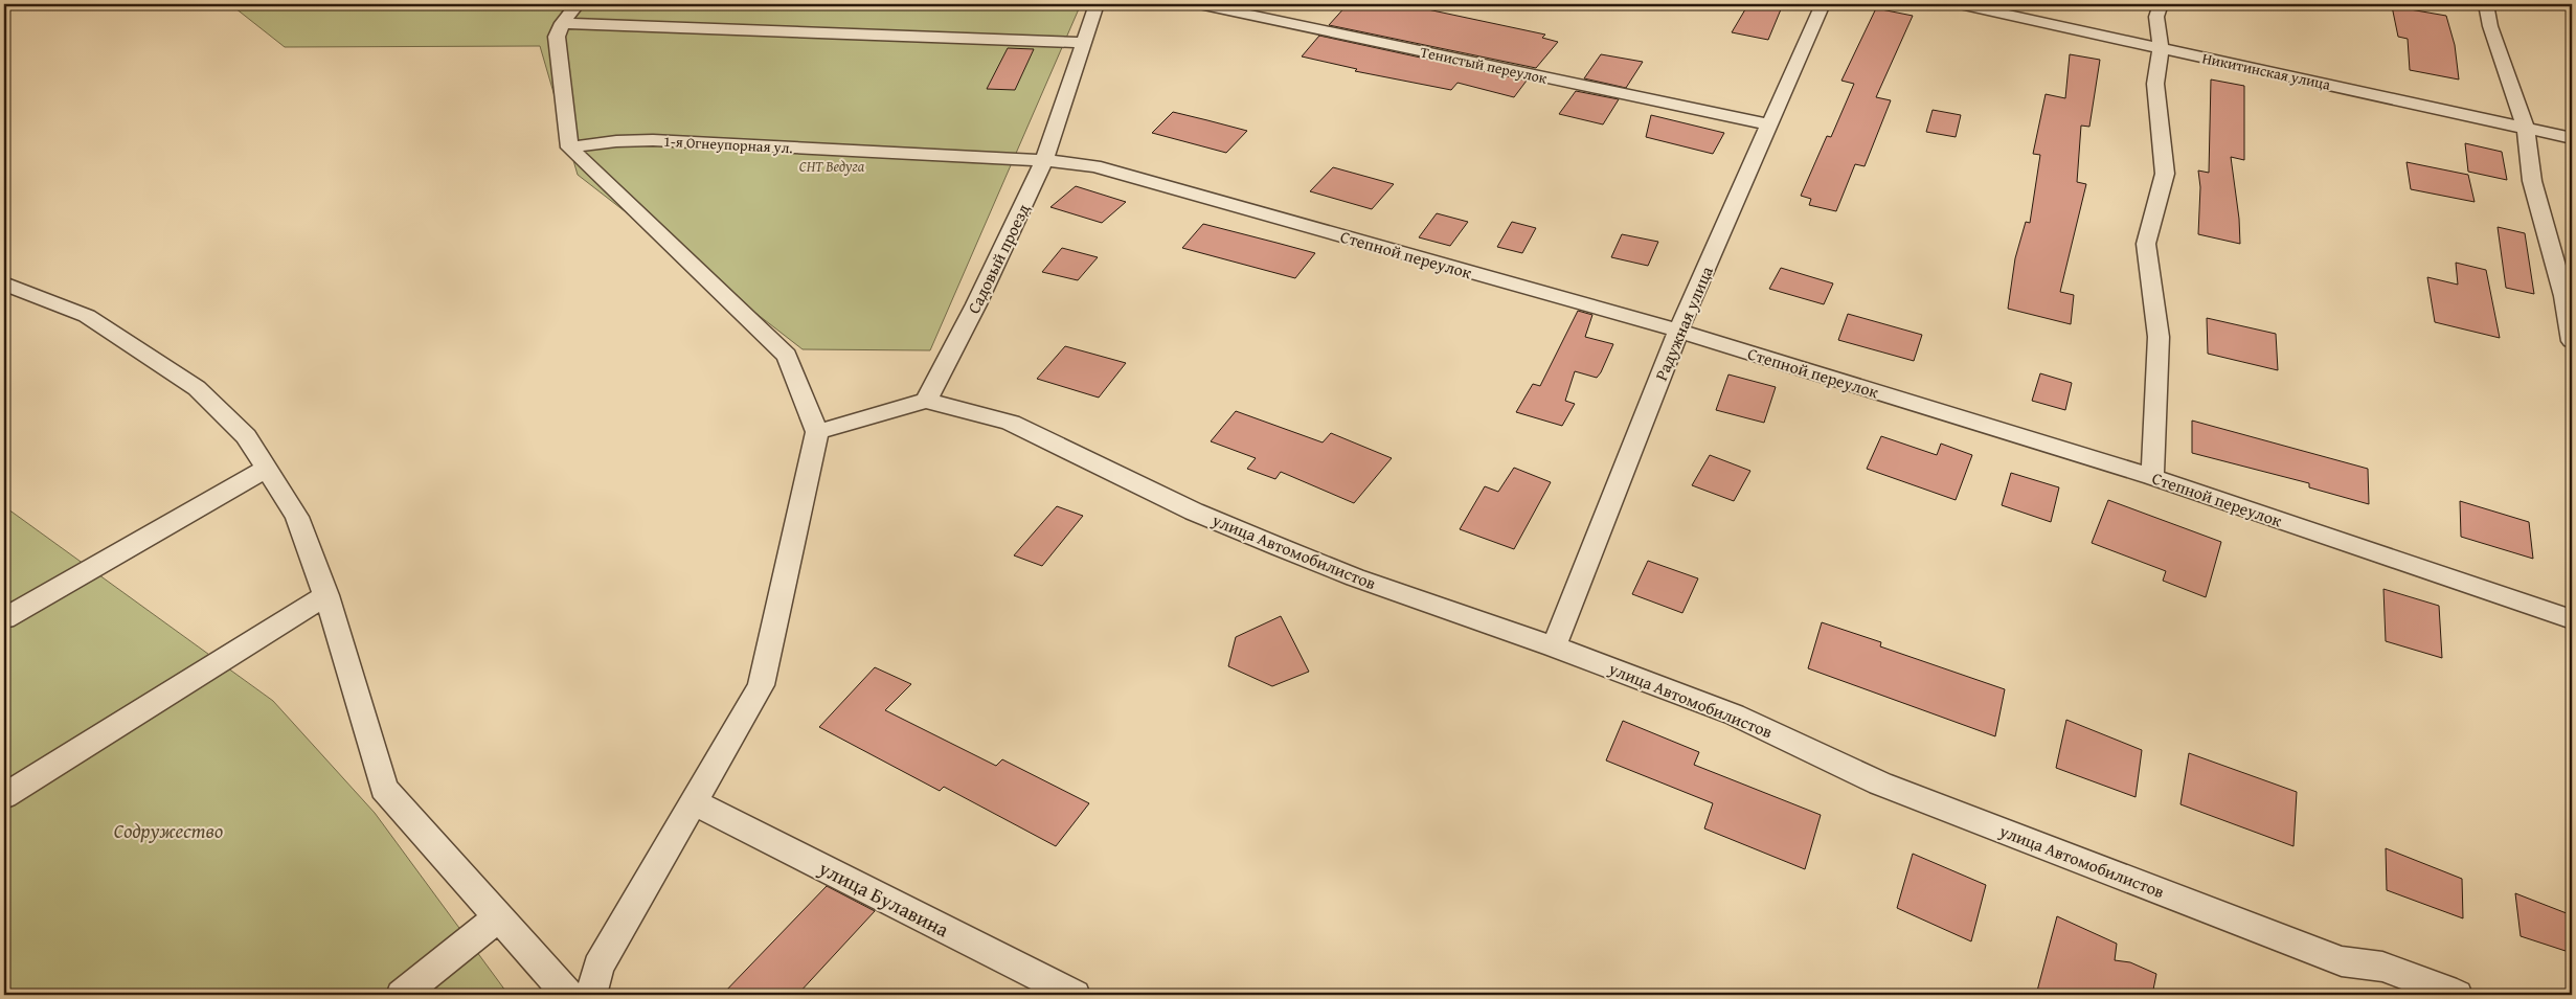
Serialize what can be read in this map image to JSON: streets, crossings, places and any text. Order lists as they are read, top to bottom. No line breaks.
{"streets":{"street":["Тенистый переулок","Никитинская улица","1-я Огнеупорная ул.","Степной переулок","Садовый проезд","Радужная улица","улица Автомобилистов","улица Булавина"]},"crossings":[["Тенистый переулок","Радужная улица"],["1-я Огнеупорная ул.","Степной переулок"],["1-я Огнеупорная ул.","Садовый проезд"],["Степной переулок","Садовый проезд"],["Степной переулок","Радужная улица"],["Садовый проезд","улица Автомобилистов"],["Радужная улица","улица Автомобилистов"]],"parks":["СНТ Ведуга","Содружество"]}
